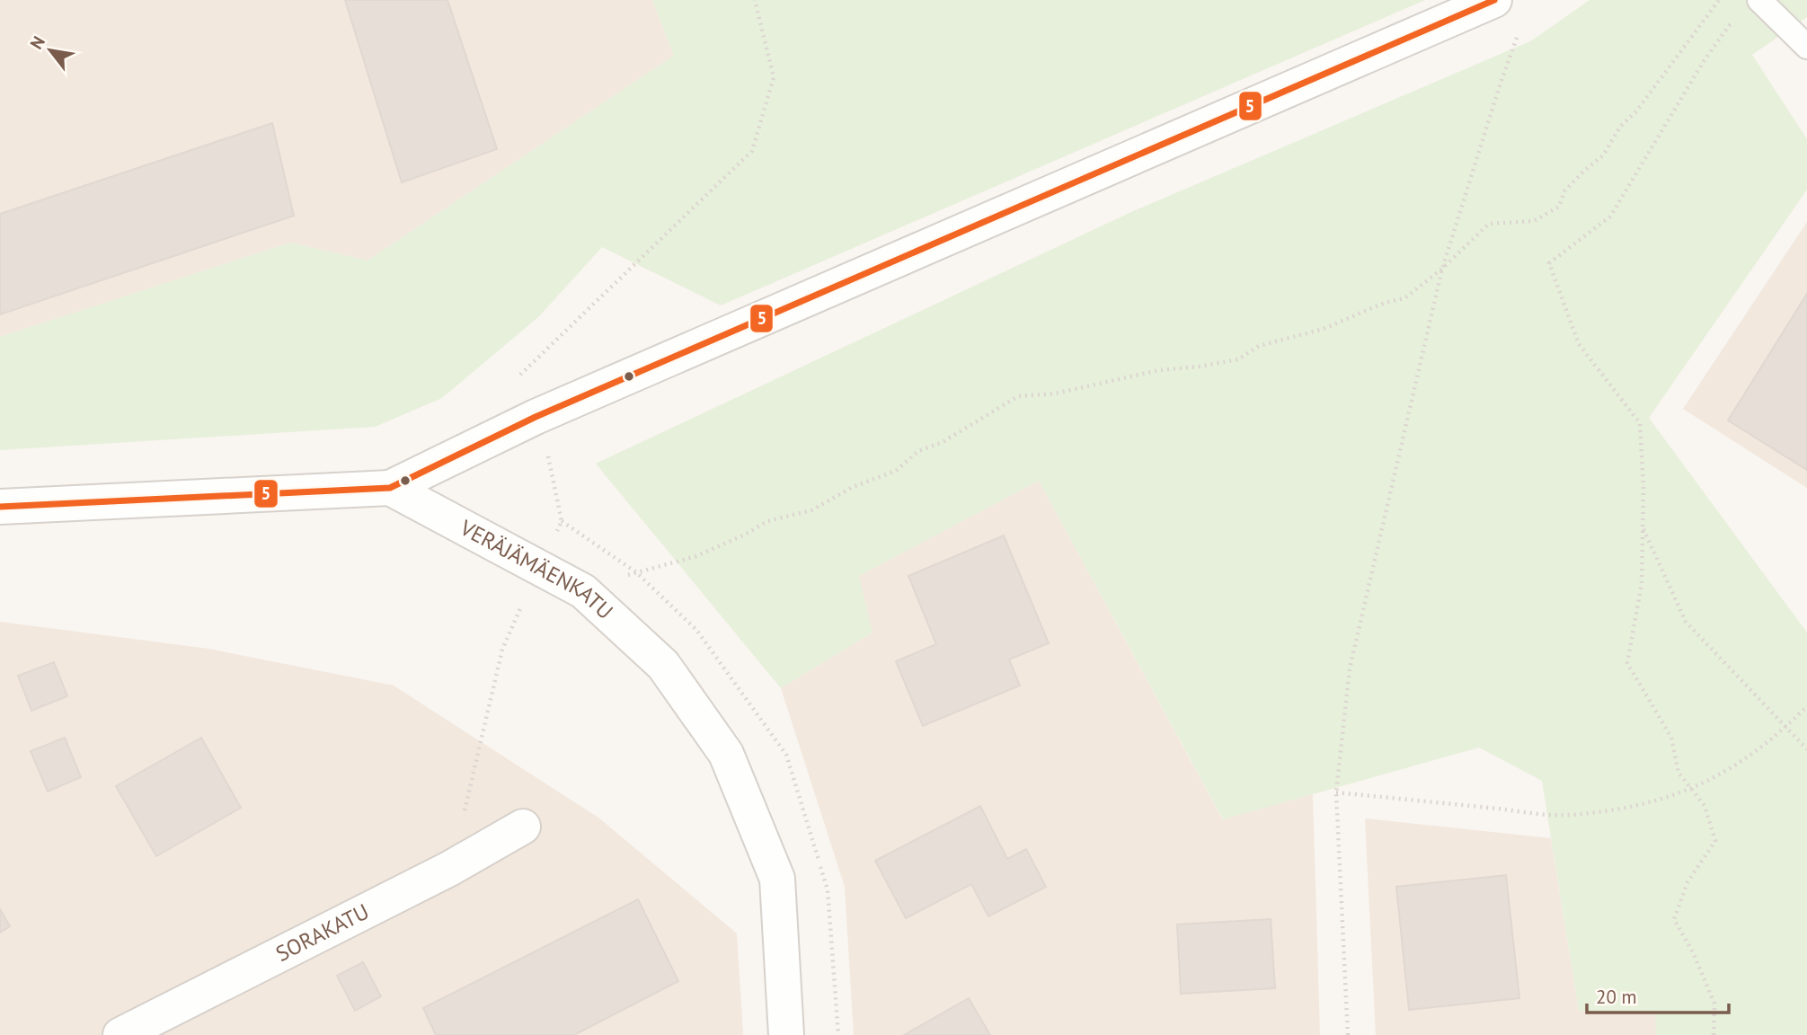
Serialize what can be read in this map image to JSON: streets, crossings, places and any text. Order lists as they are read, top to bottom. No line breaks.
{"streets":{"street":["VERÄJÄMÄENKATU","SORAKATU"]},"lines":["transit line 5"],"scale_bar":"20 m","north":"top left"}
